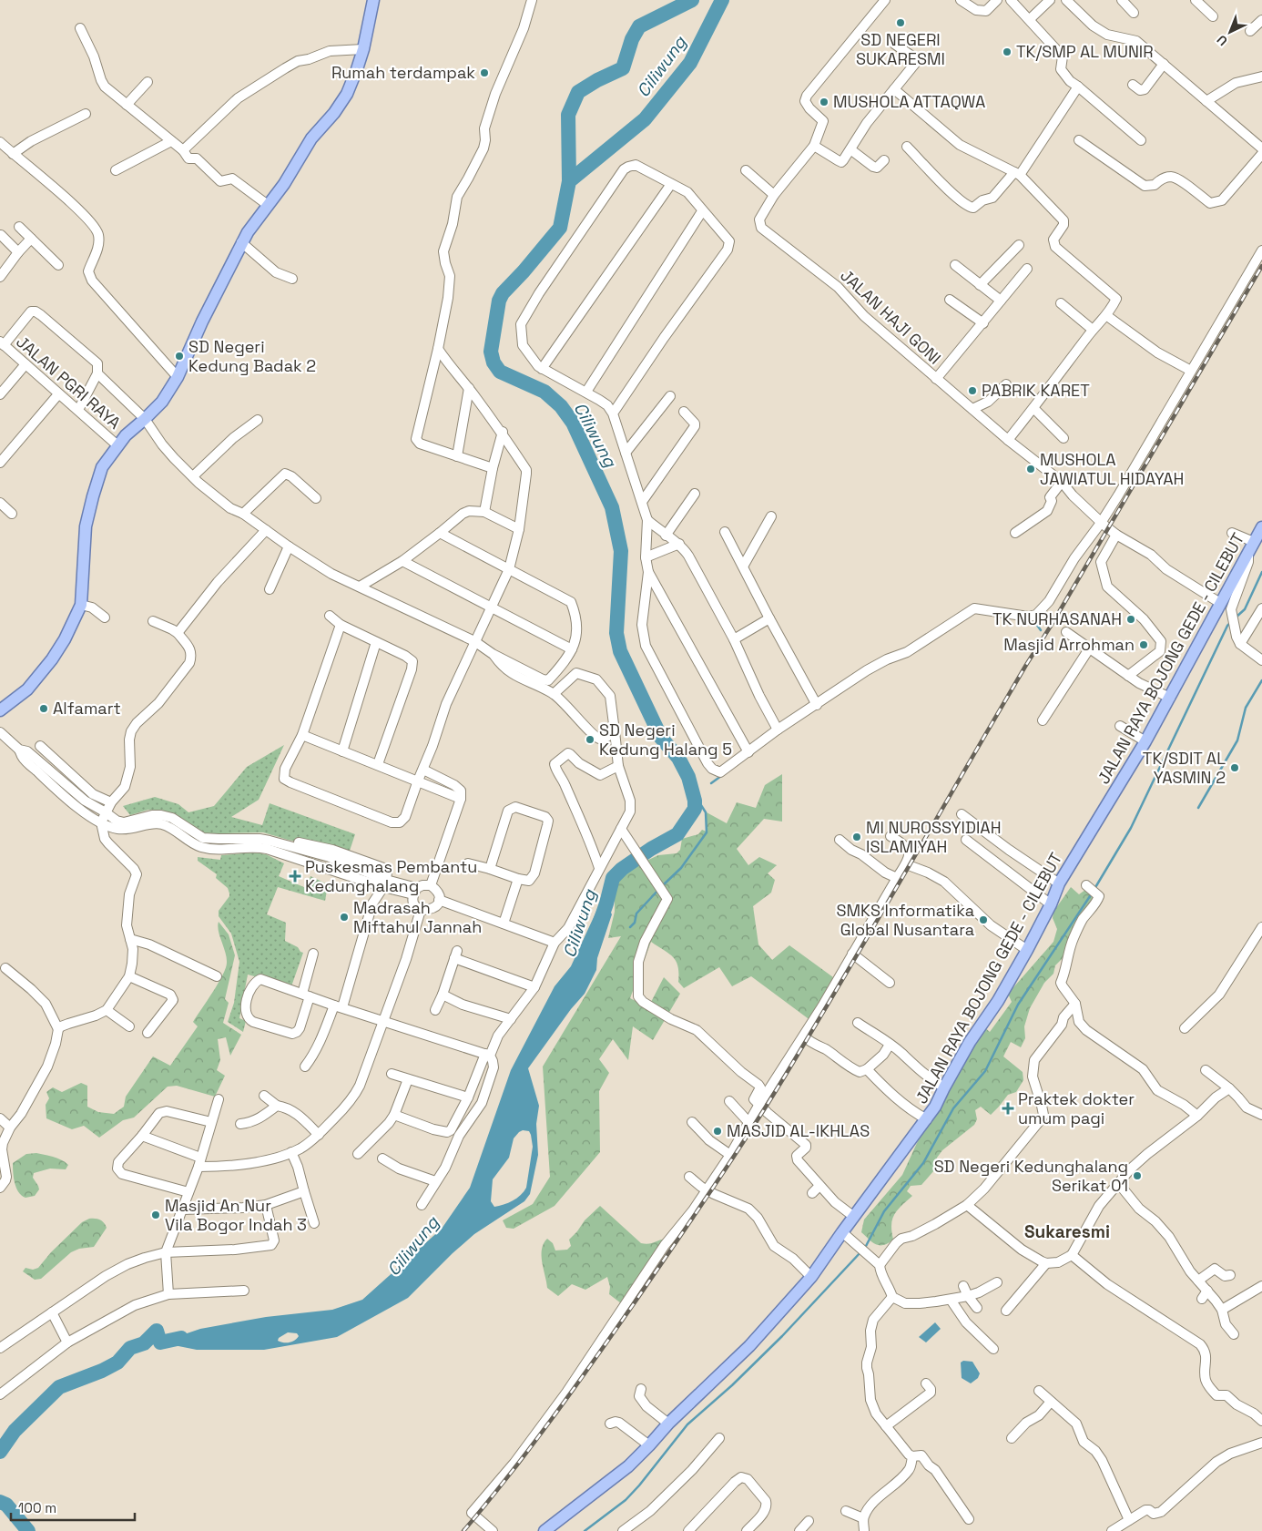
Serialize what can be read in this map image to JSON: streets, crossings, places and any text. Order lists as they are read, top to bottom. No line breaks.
{"streets":{"main road":["JALAN RAYA BOJONG GEDE - CILEBUT"],"street":["JALAN HAJI GONI","JALAN PGRI RAYA"]},"crossings":[["JALAN HAJI GONI","JALAN RAYA BOJONG GEDE - CILEBUT"]],"districts":["Sukaresmi"],"water":["Ciliwung"],"places":{"other":["SD NEGERI SUKARESMI","TK/SMP AL MUNIR","Rumah terdampak","MUSHOLA ATTAQWA","SD Negeri Kedung Badak 2","PABRIK KARET","MUSHOLA JAWIATUL HIDAYAH","TK NURHASANAH","Masjid Arrohman","Alfamart","SD Negeri Kedung Halang 5","TK/SDIT AL YASMIN 2","MI NUROSSYIDIAH ISLAMIYAH","Madrasah Miftahul Jannah","SMKS Informatika Global Nusantara","MASJID AL-IKHLAS","SD Negeri Kedunghalang Serikat 01","Masjid An Nur Vila Bogor Indah 3"],"health":["Puskesmas Pembantu Kedunghalang","Praktek dokter umum pagi"]},"scale_bar":"100 m","north":"bottom left"}
